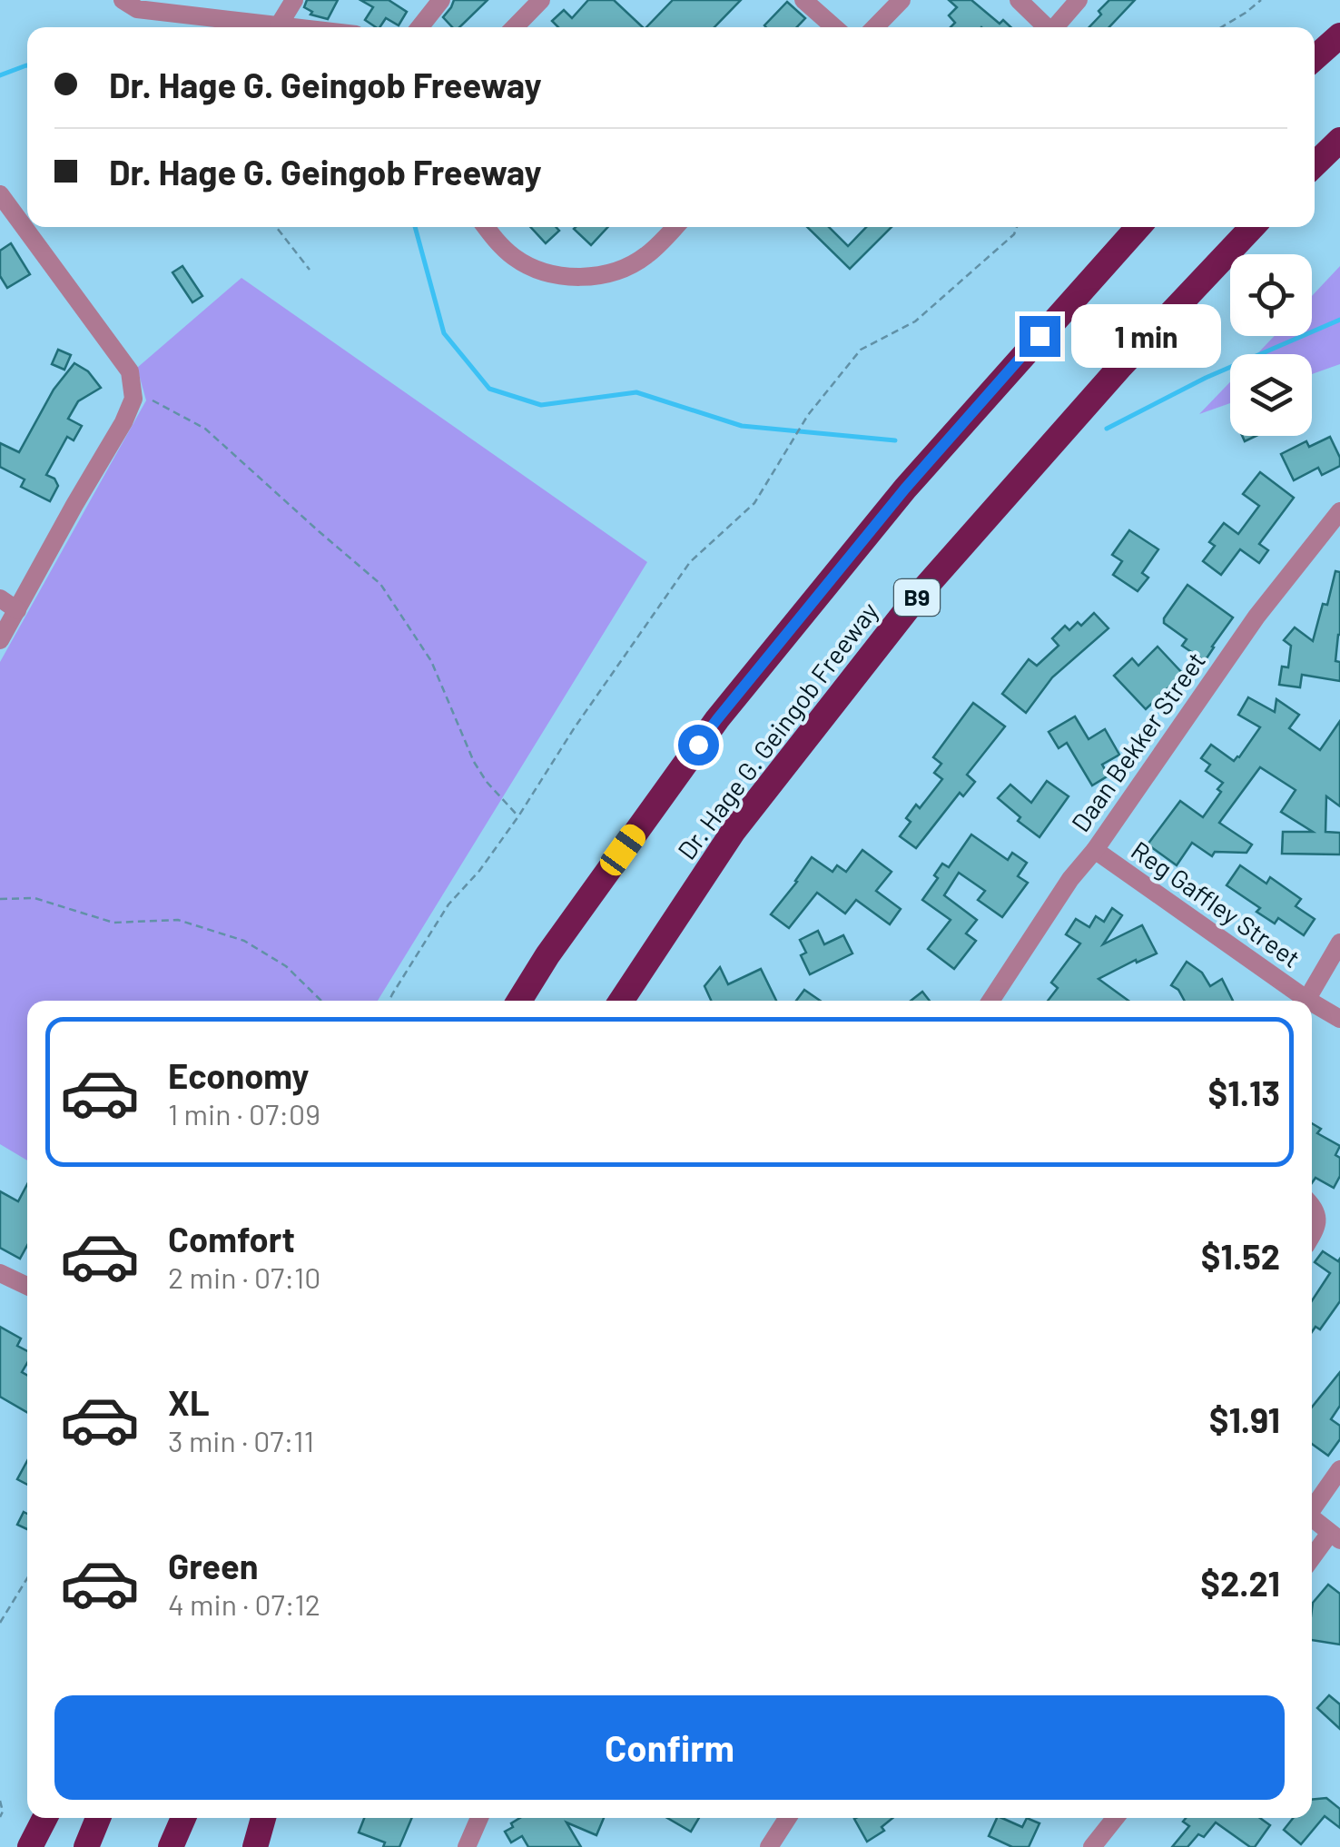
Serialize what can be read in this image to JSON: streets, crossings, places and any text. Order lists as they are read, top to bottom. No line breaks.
{"streets":{"highway":["B9","Dr. Hage G. Geingob Freeway"],"street":["Daan Bekker Street","Reg Gaffley Street"]},"crossings":[["Daan Bekker Street","Reg Gaffley Street"]],"page":{"banner":["Dr. Hage G. Geingob Freeway","Dr. Hage G. Geingob Freeway"],"bubble":"1 min","list":[{"name":"Economy","note":"1 min · 07:09","value":"$1.13"},{"name":"Comfort","note":"2 min · 07:10","value":"$1.52"},{"name":"XL","note":"3 min · 07:11","value":"$1.91"},{"name":"Green","note":"4 min · 07:12","value":"$2.21"}],"buttons":"Confirm"}}
